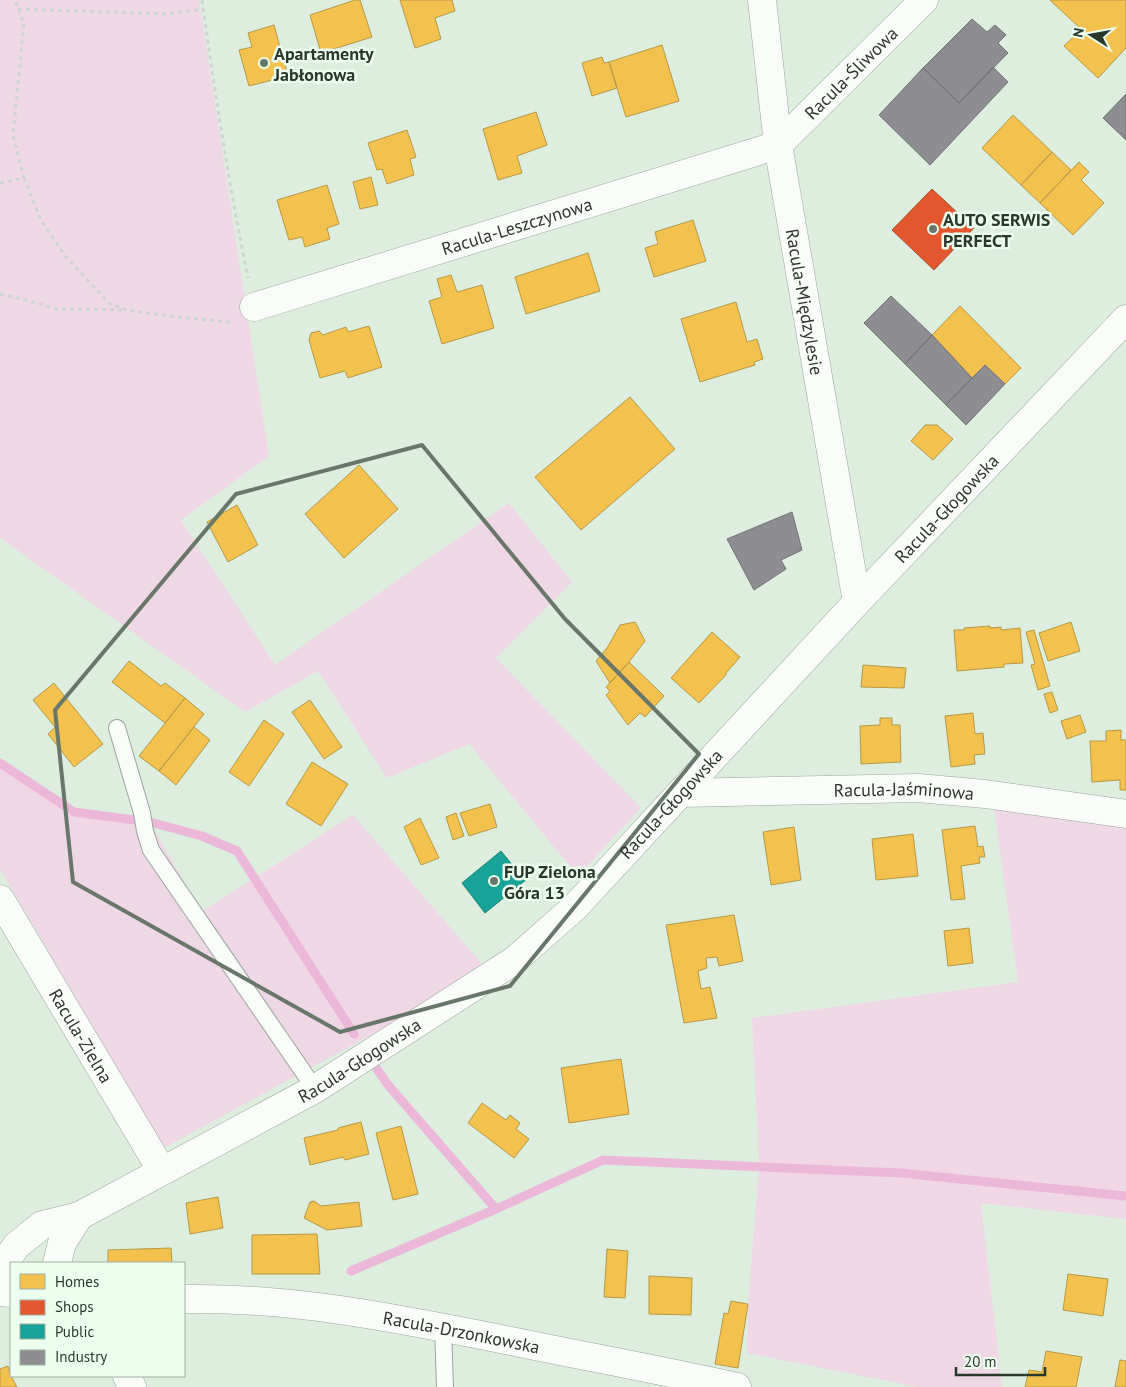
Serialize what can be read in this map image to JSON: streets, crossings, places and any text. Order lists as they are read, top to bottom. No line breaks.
{"streets":{"street":["Racula-Śliwowa","Racula-Leszczynowa","Racula-Międzylesie","Racula-Głogowska","Racula-Jaśminowa","Racula-Zielna","Racula-Drzonkowska"]},"crossings":[["Racula-Śliwowa","Racula-Leszczynowa"],["Racula-Śliwowa","Racula-Międzylesie"],["Racula-Leszczynowa","Racula-Międzylesie"],["Racula-Międzylesie","Racula-Głogowska"],["Racula-Głogowska","Racula-Jaśminowa"],["Racula-Głogowska","Racula-Zielna"]],"places":["Apartamenty Jabłonowa","AUTO SERWIS PERFECT","FUP Zielona Góra 13"],"legend":["Homes","Shops","Public","Industry"],"scale_bar":"20 m","north":"left"}
